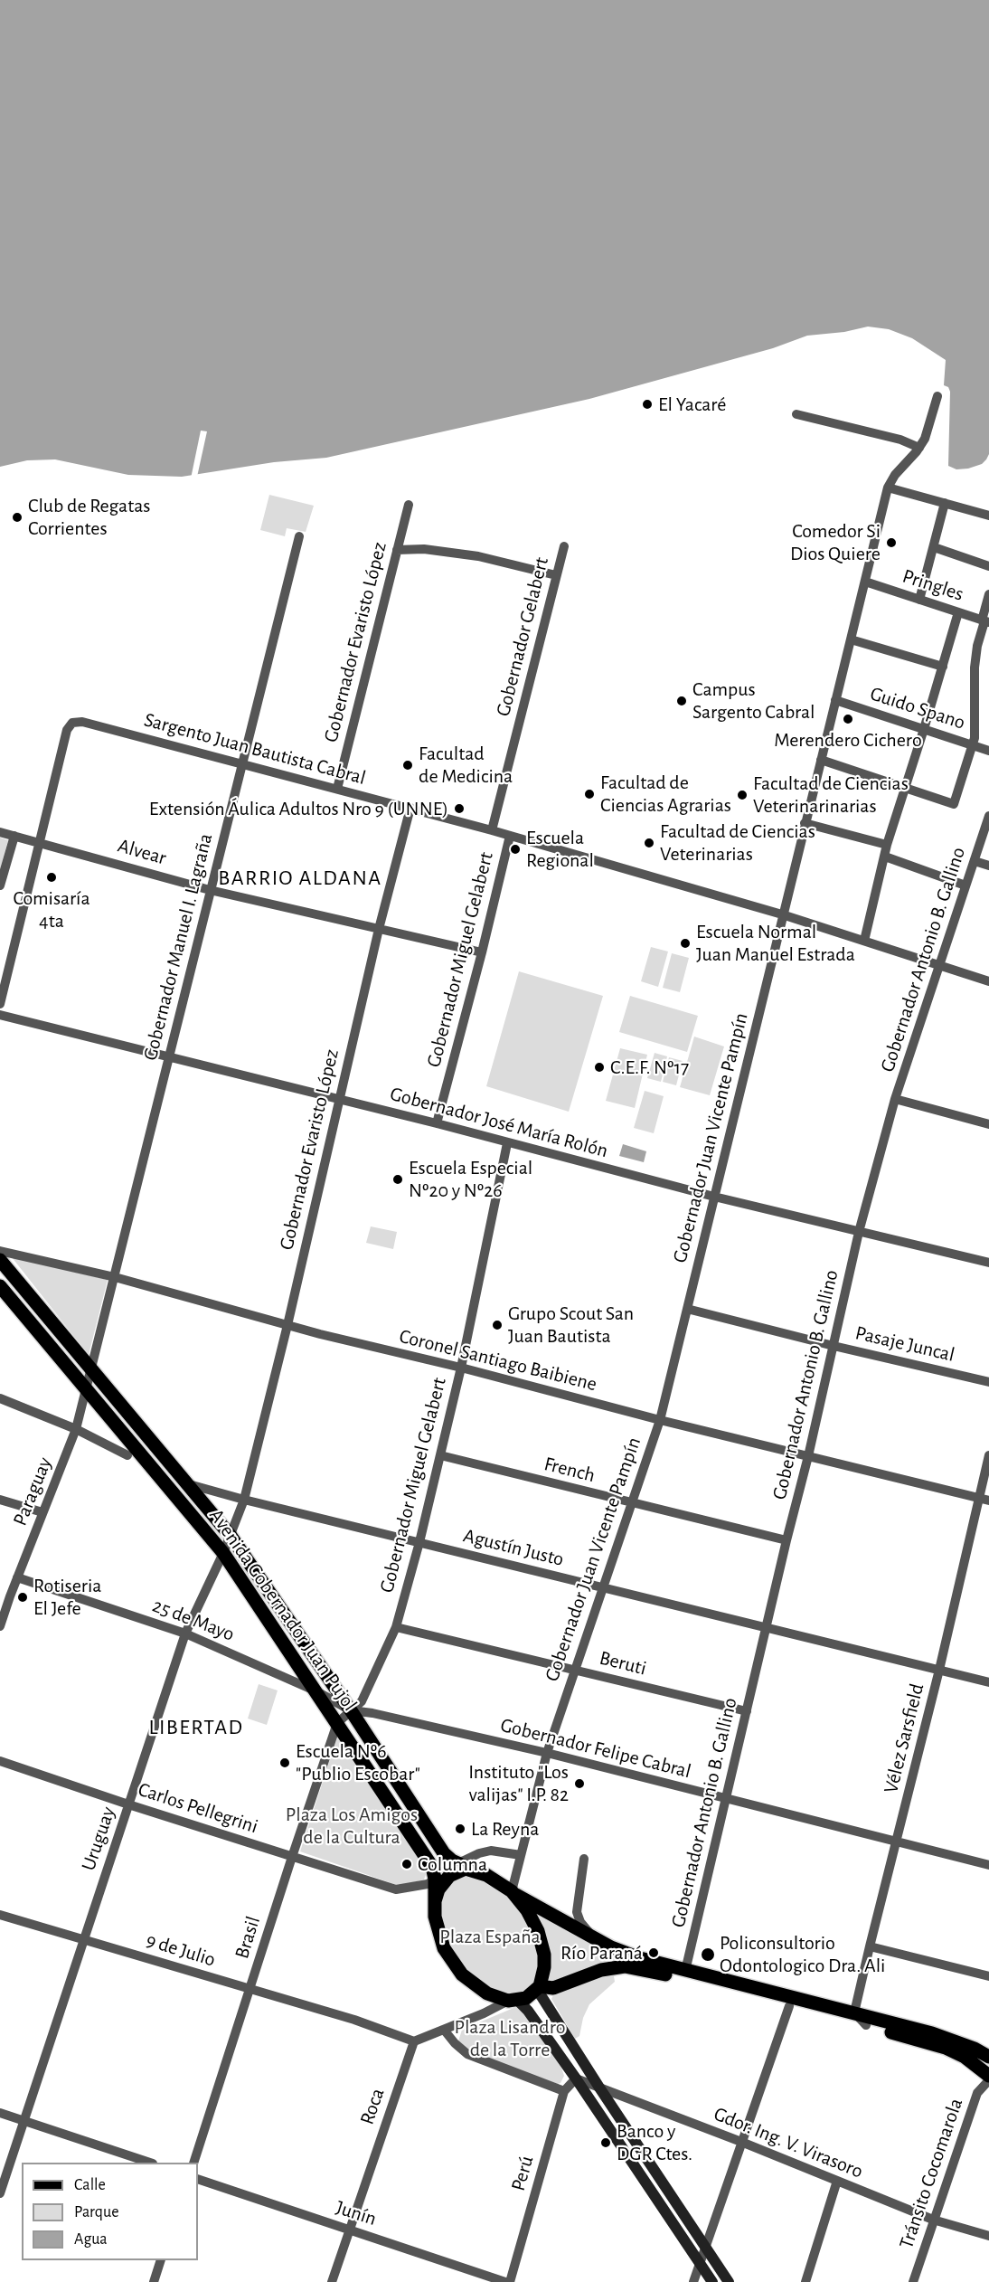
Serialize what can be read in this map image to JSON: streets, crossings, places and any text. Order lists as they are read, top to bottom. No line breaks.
{"streets":{"main road":["Avenida Gobernador Juan Pujol"],"street":["Pringles","Gobernador Gelabert","Gobernador Evaristo López","Guido Spano","Sargento Juan Bautista Cabral","Alvear","Gobernador Manuel I. Lagraña","Gobernador Miguel Gelabert","Gobernador Antonio B. Gallino","Gobernador José María Rolón","Gobernador Juan Vicente Pampín","Pasaje Juncal","Coronel Santiago Baibiene","French","Paraguay","Agustín Justo","25 de Mayo","Beruti","Vélez Sarsfield","Gobernador Felipe Cabral","Carlos Pellegrini","Uruguay","Brasil","9 de Julio","Roca","Gdor. Ing. V. Virasoro","Perú","Tránsito Cocomarola","Junín"]},"crossings":[["Pringles","Gobernador Juan Vicente Pampín"],["Gobernador Gelabert","Sargento Juan Bautista Cabral"],["Gobernador Evaristo López","Sargento Juan Bautista Cabral"],["Gobernador Evaristo López","Alvear"],["Gobernador Evaristo López","Gobernador José María Rolón"],["Gobernador Evaristo López","Coronel Santiago Baibiene"],["Gobernador Evaristo López","Agustín Justo"],["Gobernador Evaristo López","Uruguay"],["Guido Spano","Gobernador Juan Vicente Pampín"],["Sargento Juan Bautista Cabral","Alvear"],["Sargento Juan Bautista Cabral","Gobernador Manuel I. Lagraña"],["Sargento Juan Bautista Cabral","Gobernador Miguel Gelabert"],["Sargento Juan Bautista Cabral","Gobernador Antonio B. Gallino"],["Sargento Juan Bautista Cabral","Gobernador Juan Vicente Pampín"],["Alvear","Gobernador Manuel I. Lagraña"],["Alvear","Gobernador Miguel Gelabert"],["Gobernador Manuel I. Lagraña","Gobernador José María Rolón"],["Gobernador Manuel I. Lagraña","Coronel Santiago Baibiene"],["Gobernador Manuel I. Lagraña","Paraguay"],["Gobernador Manuel I. Lagraña","Avenida Gobernador Juan Pujol"],["Gobernador Miguel Gelabert","Gobernador José María Rolón"],["Gobernador Miguel Gelabert","Coronel Santiago Baibiene"],["Gobernador Miguel Gelabert","French"],["Gobernador Miguel Gelabert","Agustín Justo"],["Gobernador Miguel Gelabert","Avenida Gobernador Juan Pujol"],["Gobernador Miguel Gelabert","25 de Mayo"],["Gobernador Miguel Gelabert","Beruti"],["Gobernador Miguel Gelabert","Gobernador Felipe Cabral"],["Gobernador Miguel Gelabert","Brasil"],["Gobernador Antonio B. Gallino","Gobernador José María Rolón"],["Gobernador Antonio B. Gallino","Pasaje Juncal"],["Gobernador Antonio B. Gallino","Coronel Santiago Baibiene"],["Gobernador Antonio B. Gallino","French"],["Gobernador Antonio B. Gallino","Agustín Justo"],["Gobernador Antonio B. Gallino","Beruti"],["Gobernador Antonio B. Gallino","Gobernador Felipe Cabral"],["Gobernador José María Rolón","Gobernador Juan Vicente Pampín"],["Gobernador Juan Vicente Pampín","Pasaje Juncal"],["Gobernador Juan Vicente Pampín","Coronel Santiago Baibiene"],["Gobernador Juan Vicente Pampín","French"],["Gobernador Juan Vicente Pampín","Agustín Justo"],["Gobernador Juan Vicente Pampín","Avenida Gobernador Juan Pujol"],["Gobernador Juan Vicente Pampín","Beruti"],["Gobernador Juan Vicente Pampín","Gobernador Felipe Cabral"],["Gobernador Juan Vicente Pampín","Carlos Pellegrini"],["Coronel Santiago Baibiene","Vélez Sarsfield"],["Paraguay","Avenida Gobernador Juan Pujol"],["Paraguay","25 de Mayo"],["Agustín Justo","Avenida Gobernador Juan Pujol"],["Agustín Justo","Vélez Sarsfield"],["Agustín Justo","Uruguay"],["Avenida Gobernador Juan Pujol","25 de Mayo"],["Avenida Gobernador Juan Pujol","Gobernador Felipe Cabral"],["Avenida Gobernador Juan Pujol","Carlos Pellegrini"],["Avenida Gobernador Juan Pujol","Uruguay"],["Avenida Gobernador Juan Pujol","Brasil"],["25 de Mayo","Gobernador Felipe Cabral"],["25 de Mayo","Uruguay"],["Vélez Sarsfield","Gobernador Felipe Cabral"],["Carlos Pellegrini","Uruguay"],["Carlos Pellegrini","Brasil"],["Uruguay","9 de Julio"],["Brasil","9 de Julio"],["9 de Julio","Roca"],["Roca","Junín"],["Gdor. Ing. V. Virasoro","Perú"],["Gdor. Ing. V. Virasoro","Tránsito Cocomarola"]],"districts":["BARRIO ALDANA","LIBERTAD"],"parks":["Plaza Los Amigos de la Cultura","Plaza España","Plaza Lisandro de la Torre"],"places":["El Yacaré","Club de Regatas Corrientes","Comedor Si Dios Quiere","Campus Sargento Cabral","Merendero Cichero","Facultad de Medicina","Facultad de Ciencias Agrarias","Facultad de Ciencias Veterinarinarias","Extensión Áulica Adultos Nro 9 (UNNE)","Facultad de Ciencias Veterinarias","Escuela Regional","Comisaría 4ta","Escuela Normal Juan Manuel Estrada","C.E.F. Nº17","Escuela Especial Nº20 y Nº26","Grupo Scout San Juan Bautista","Rotiseria El Jefe","Escuela Nº6 \"Publio Escobar\"","Instituto \"Los valijas\" I.P. 82","La Reyna","Columna","Río Paraná","Policonsultorio Odontologico Dra. Ali","Banco y DGR Ctes."],"legend":["Calle","Parque","Agua"]}
